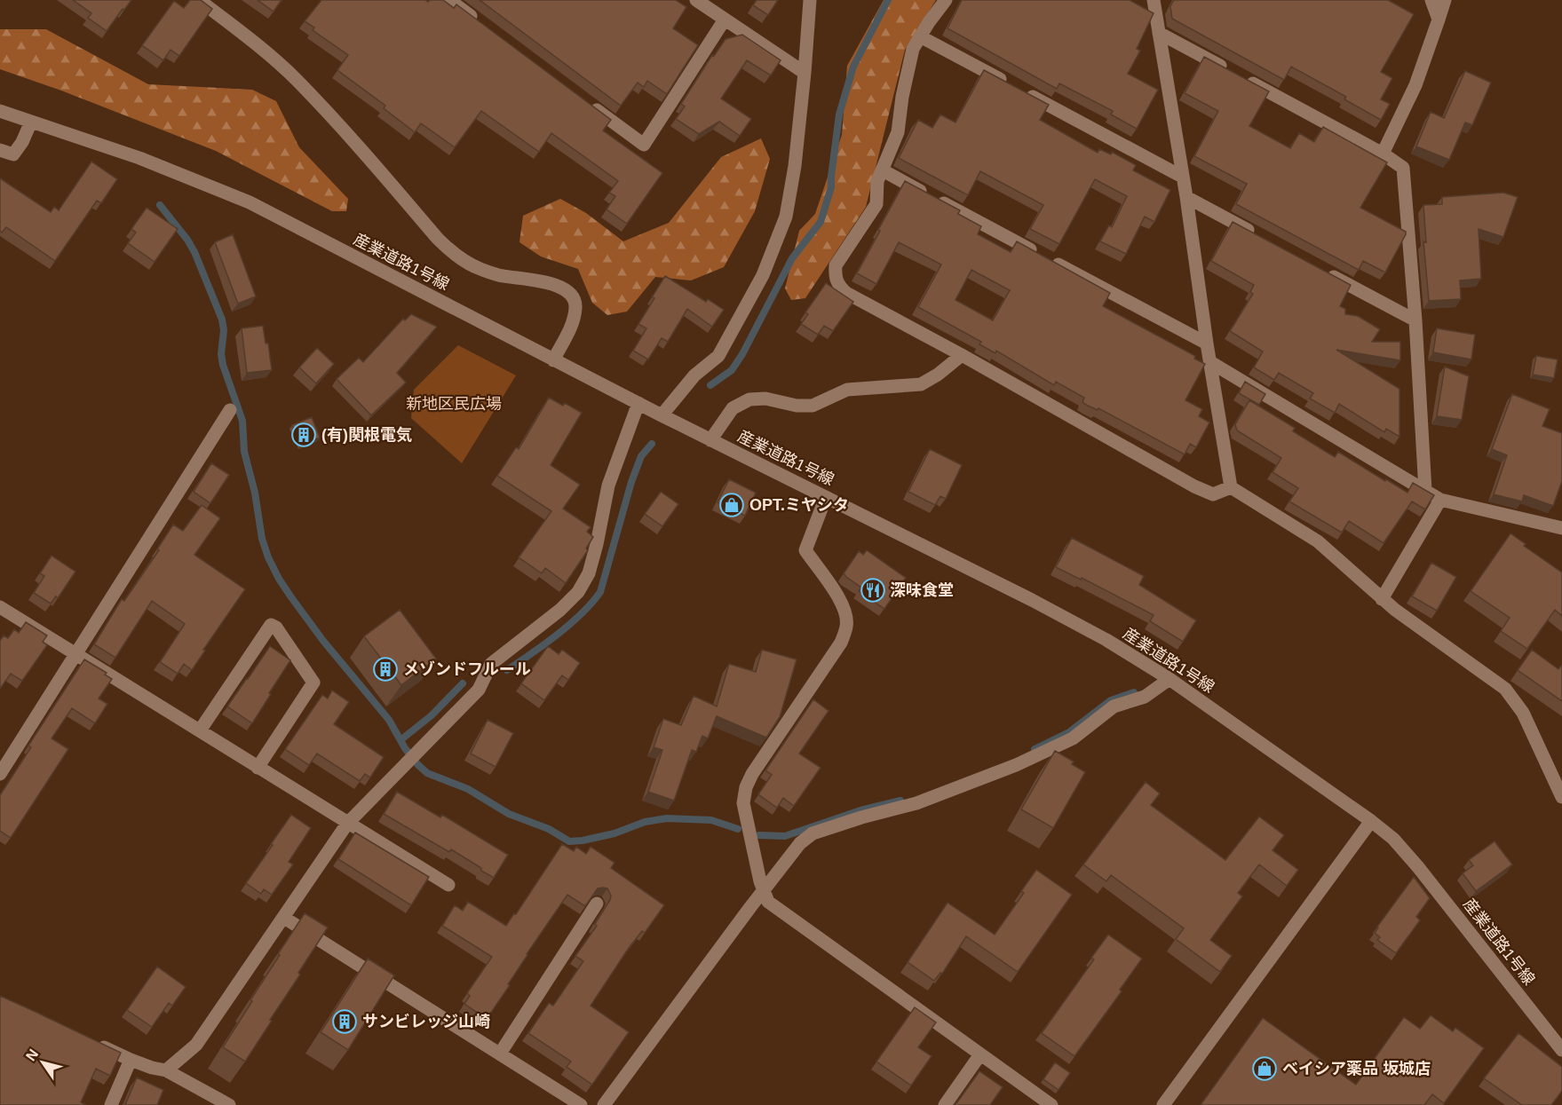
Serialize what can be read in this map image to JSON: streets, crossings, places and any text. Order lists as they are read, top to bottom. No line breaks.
{"streets":{"street":["産業道路1号線"]},"parks":["新地区民広場"],"places":{"building":["(有)関根電気","メゾンドフルール","サンビレッジ山崎"],"shop":["OPT.ミヤシタ","ベイシア薬品 坂城店"],"restaurant":["深味食堂"]},"north":"top left"}
